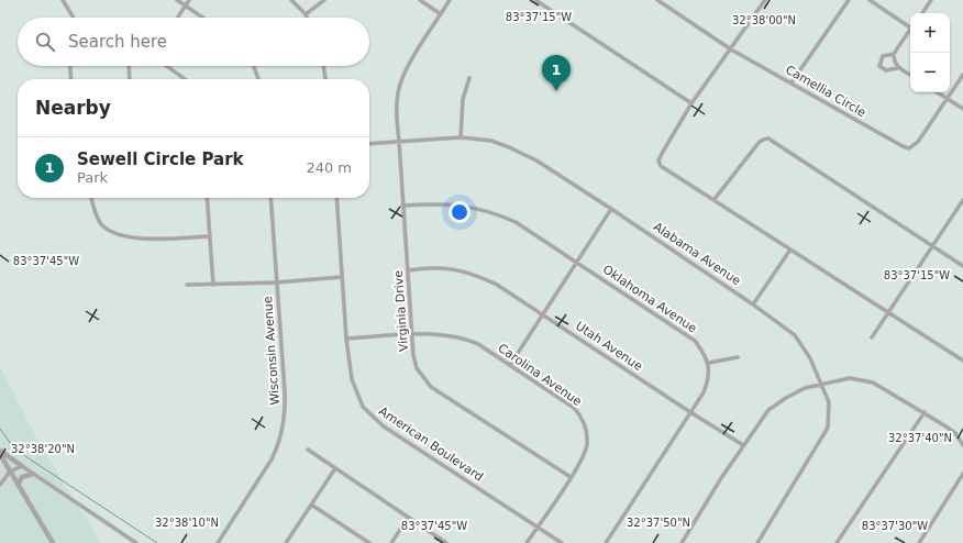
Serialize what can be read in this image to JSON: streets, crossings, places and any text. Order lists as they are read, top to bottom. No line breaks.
{"streets":{"street":["Camellia Circle","Alabama Avenue","Oklahoma Avenue","Virginia Drive","Utah Avenue","Wisconsin Avenue","Carolina Avenue","American Boulevard"]},"crossings":[["Alabama Avenue","Virginia Drive"],["Oklahoma Avenue","Virginia Drive"],["Virginia Drive","Utah Avenue"],["Virginia Drive","Carolina Avenue"],["Carolina Avenue","American Boulevard"]],"page":{"map_buttons":["+","−"],"search":"Search here","pins":"1","heading":"Nearby","list":[{"mark":"1","name":"Sewell Circle Park","note":"Park","value":"240 m"}]},"coordinates":["83°37'15\"W","32°38'00\"N","83°37'45\"W","32°37'40\"N","32°38'20\"N","32°38'10\"N","32°37'50\"N","83°37'30\"W"]}
